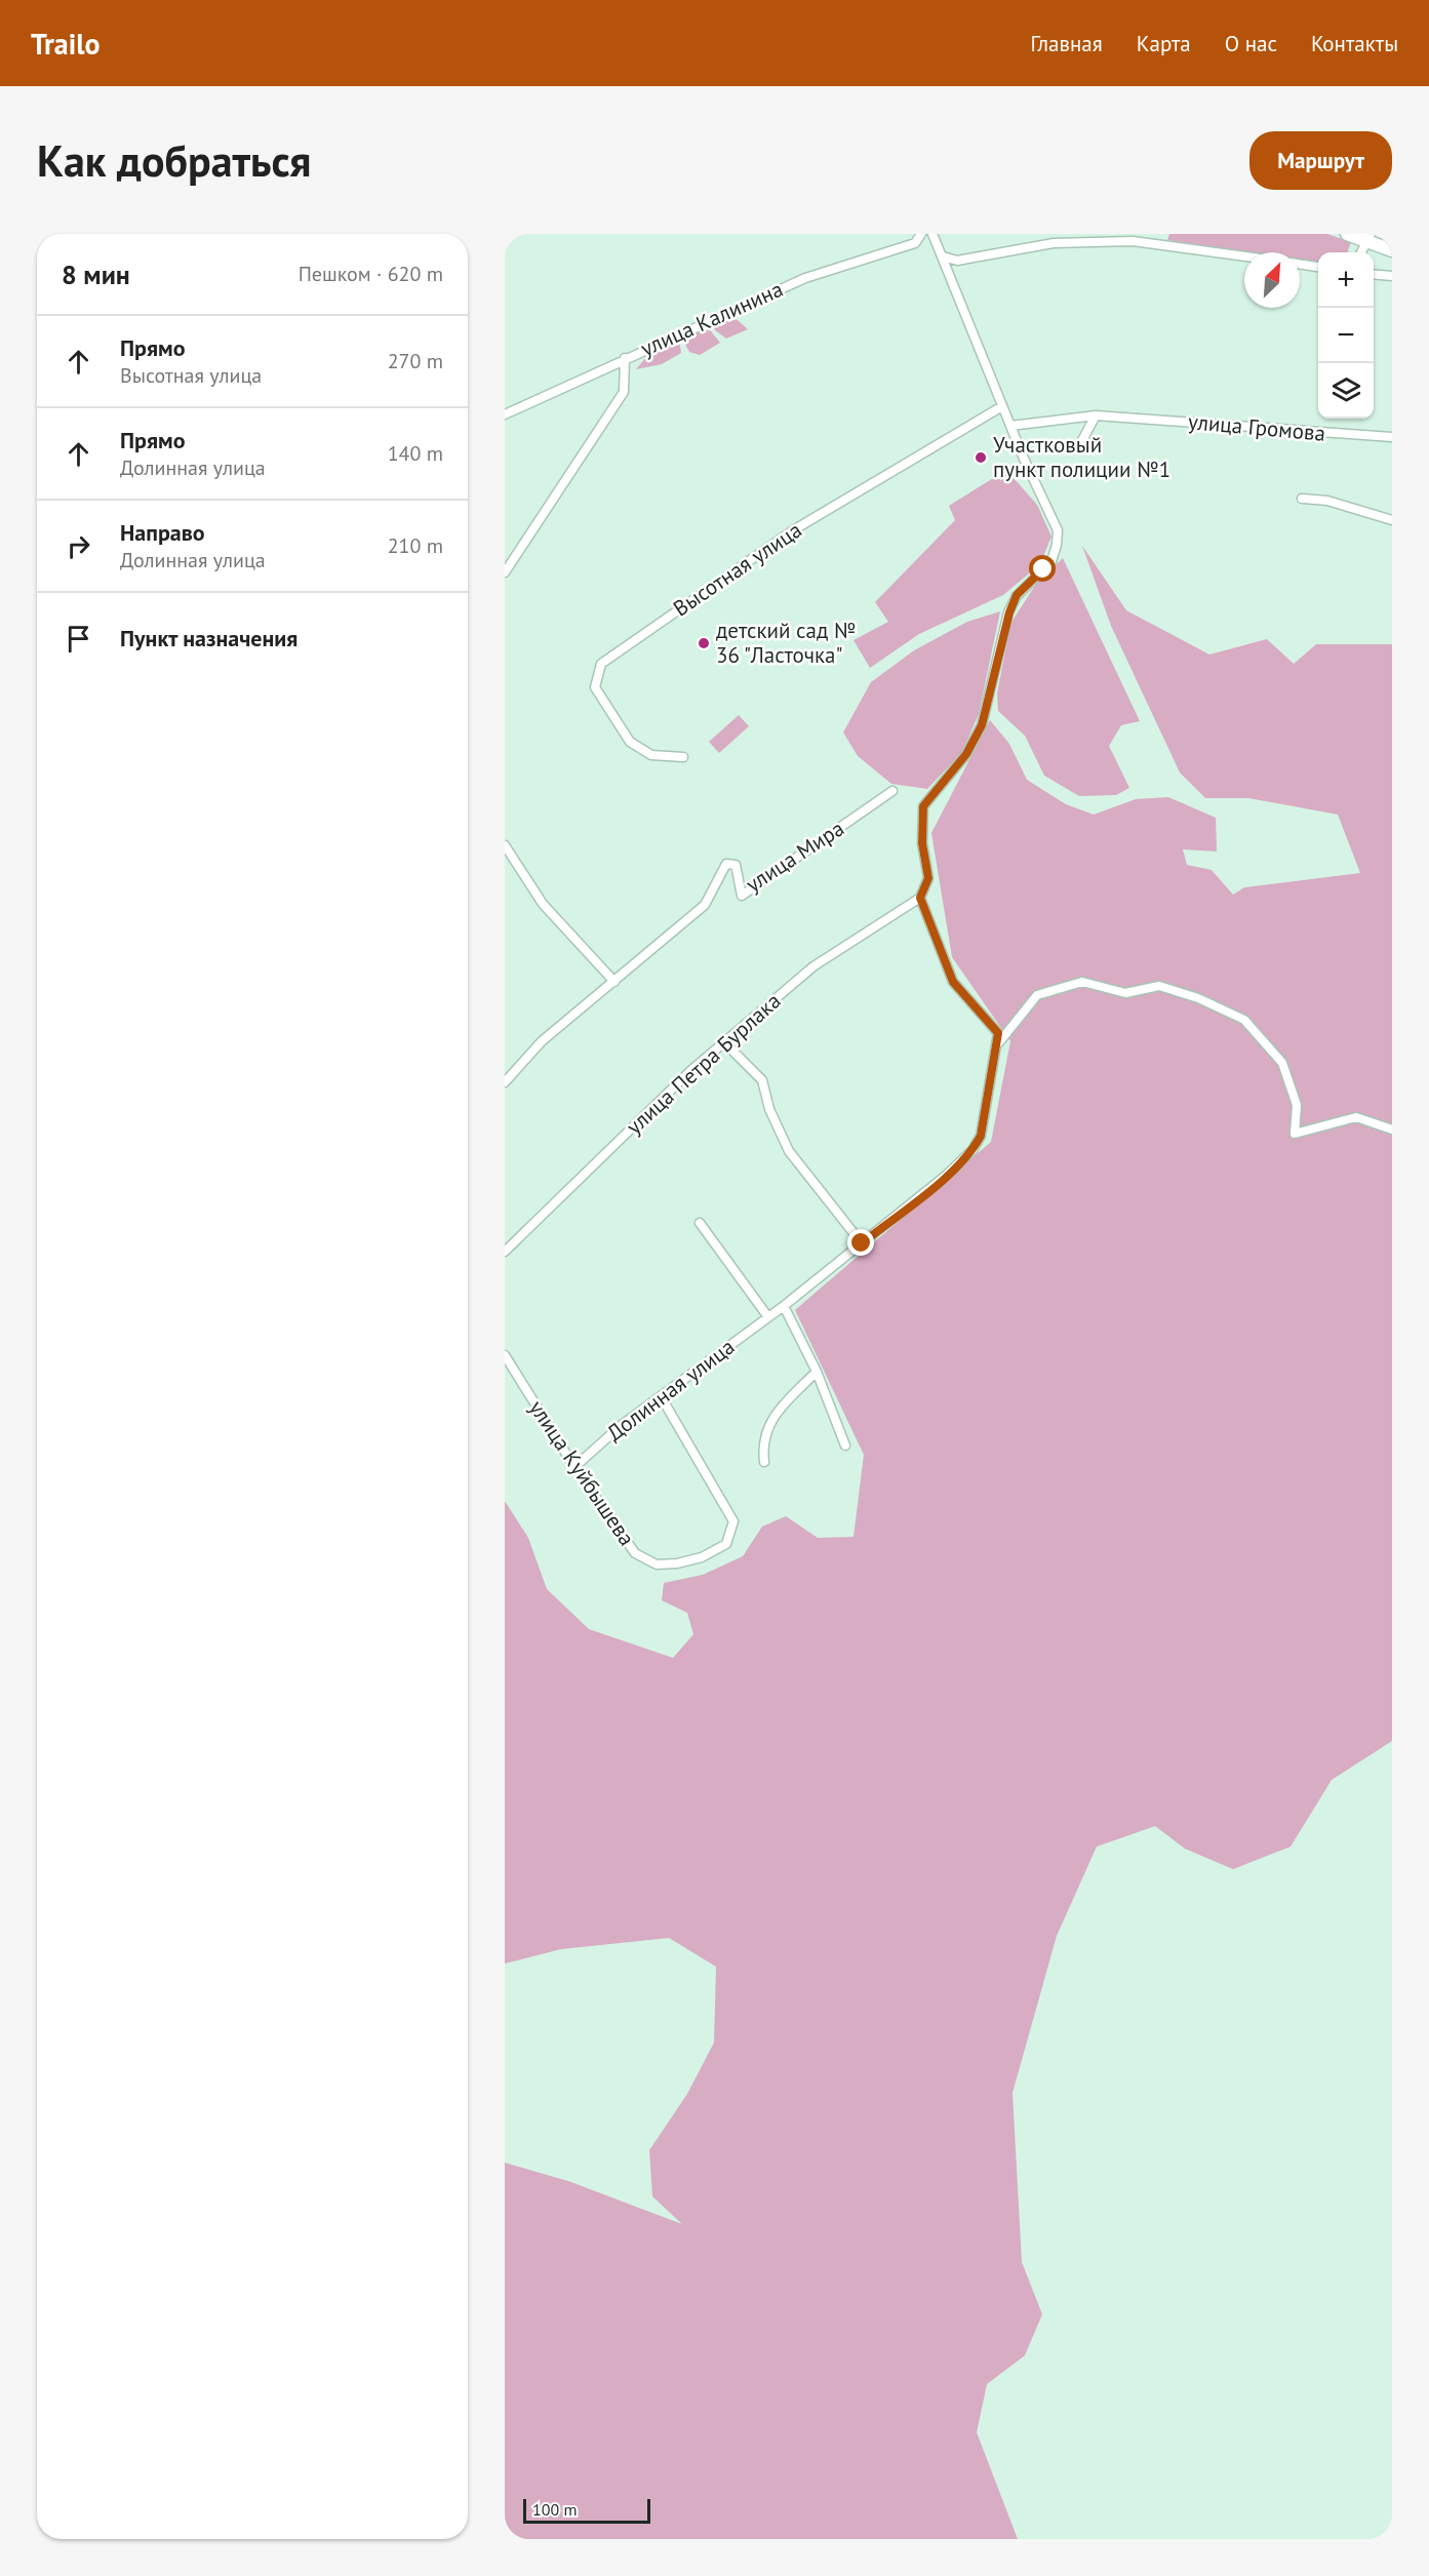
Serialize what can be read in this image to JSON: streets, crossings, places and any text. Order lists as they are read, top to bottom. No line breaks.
{"streets":{"street":["улица Калинина","улица Громова","Высотная улица","улица Мира","улица Петра Бурлака","Долинная улица","улица Куйбышева"]},"crossings":[["Долинная улица","улица Куйбышева"]],"places":["Участковый пункт полиции №1","детский сад № 36 \"Ласточка\""],"scale_bar":"100 m","north":"top right","page":{"header":"Trailo","nav":["Главная","Карта","О нас","Контакты"],"buttons":"Маршрут","title":"Как добраться","heading":["8 мин","Пешком · 620 m"],"map_buttons":["+","−"],"list":[["Прямо","Высотная улица","270 m"],["Прямо","Долинная улица","140 m"],["Направо","Долинная улица","210 m"],"Пункт назначения"],"scale":"100 m"}}
